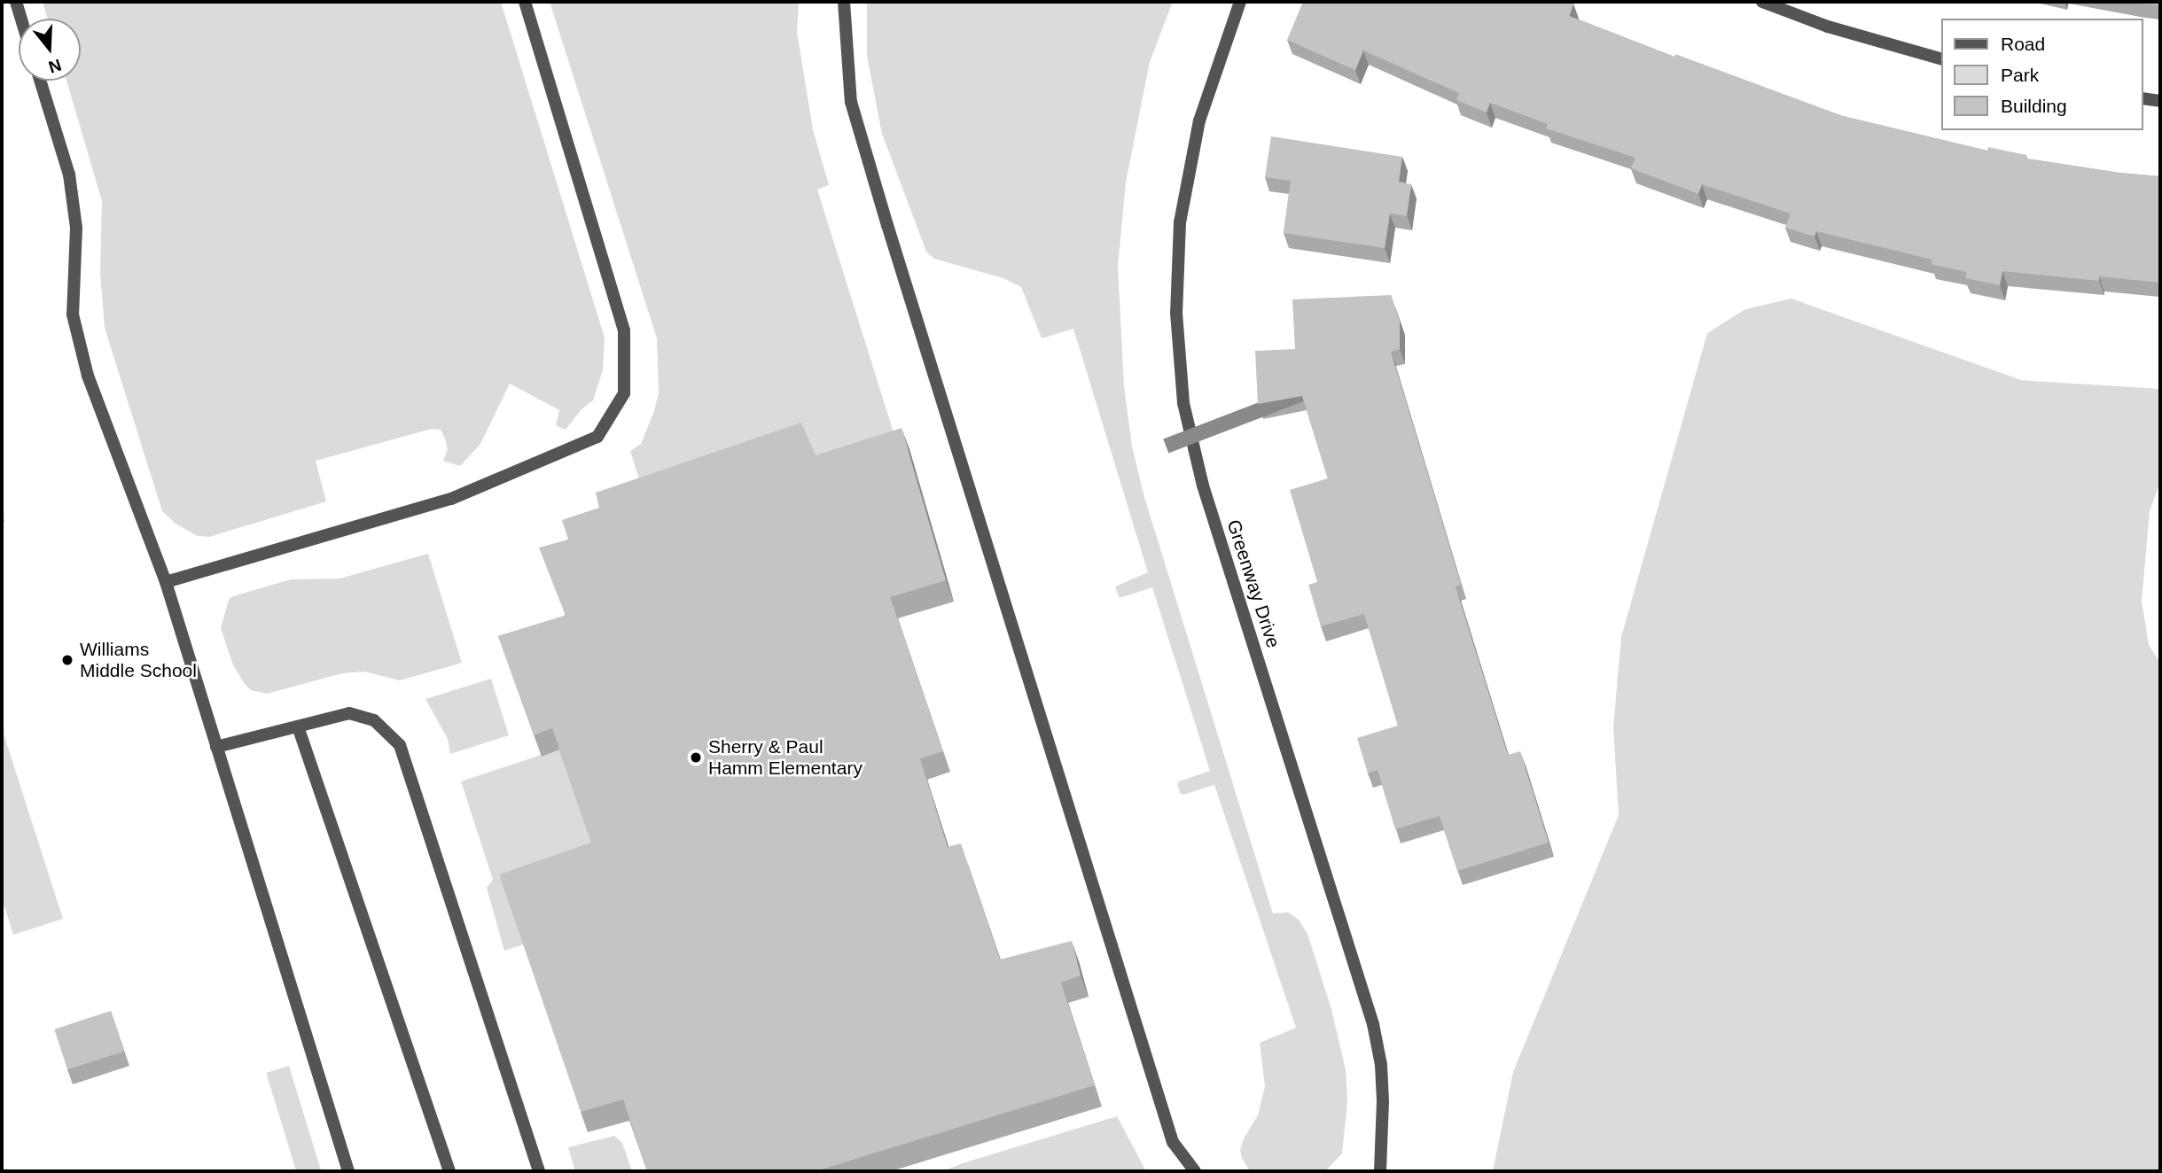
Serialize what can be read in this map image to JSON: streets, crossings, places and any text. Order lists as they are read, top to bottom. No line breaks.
{"streets":{"street":["Greenway Drive"]},"places":["Williams Middle School","Sherry & Paul Hamm Elementary"],"legend":["Road","Park","Building"],"north":"bottom"}
